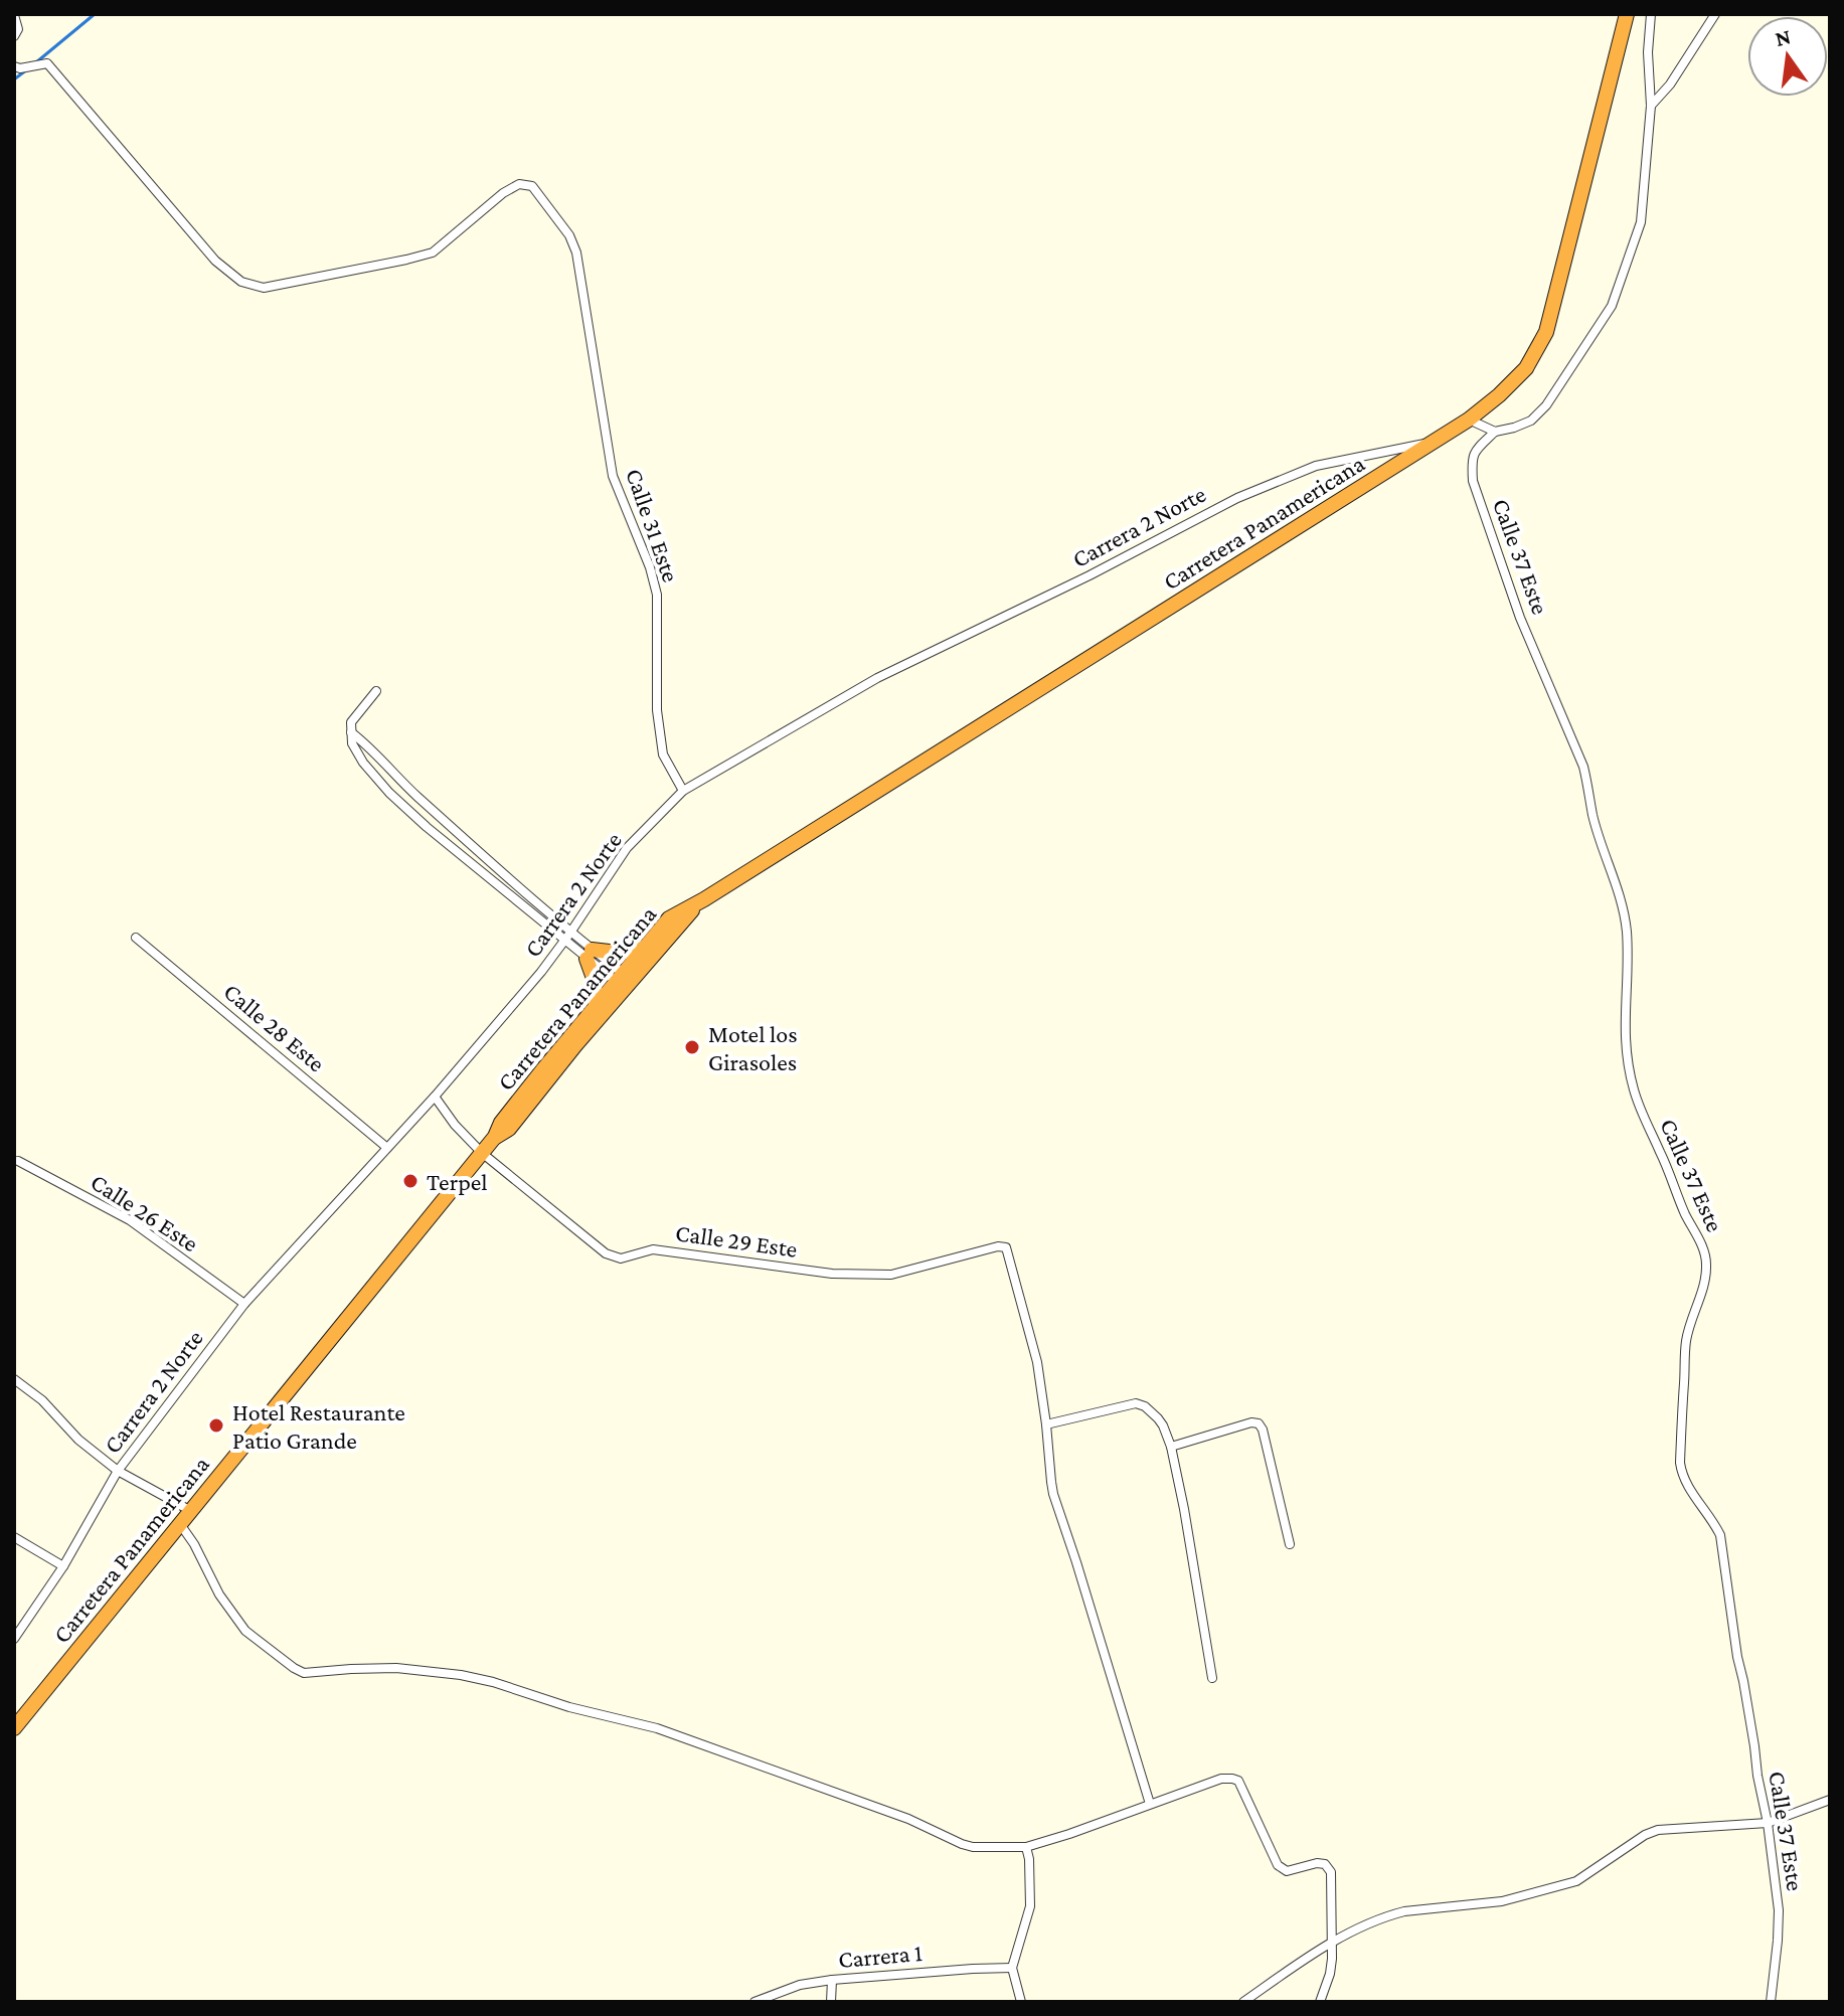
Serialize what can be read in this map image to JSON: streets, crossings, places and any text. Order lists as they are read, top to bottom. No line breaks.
{"streets":{"highway":["Carretera Panamericana"],"street":["Calle 31 Este","Carrera 2 Norte","Calle 37 Este","Calle 28 Este","Calle 26 Este","Calle 29 Este","Carrera 1"]},"crossings":[["Carretera Panamericana","Carrera 2 Norte"],["Carretera Panamericana","Calle 29 Este"],["Calle 31 Este","Carrera 2 Norte"],["Carrera 2 Norte","Calle 28 Este"],["Carrera 2 Norte","Calle 26 Este"],["Carrera 2 Norte","Calle 29 Este"]],"places":["Motel los Girasoles","Terpel","Hotel Restaurante Patio Grande"],"north":"top"}
